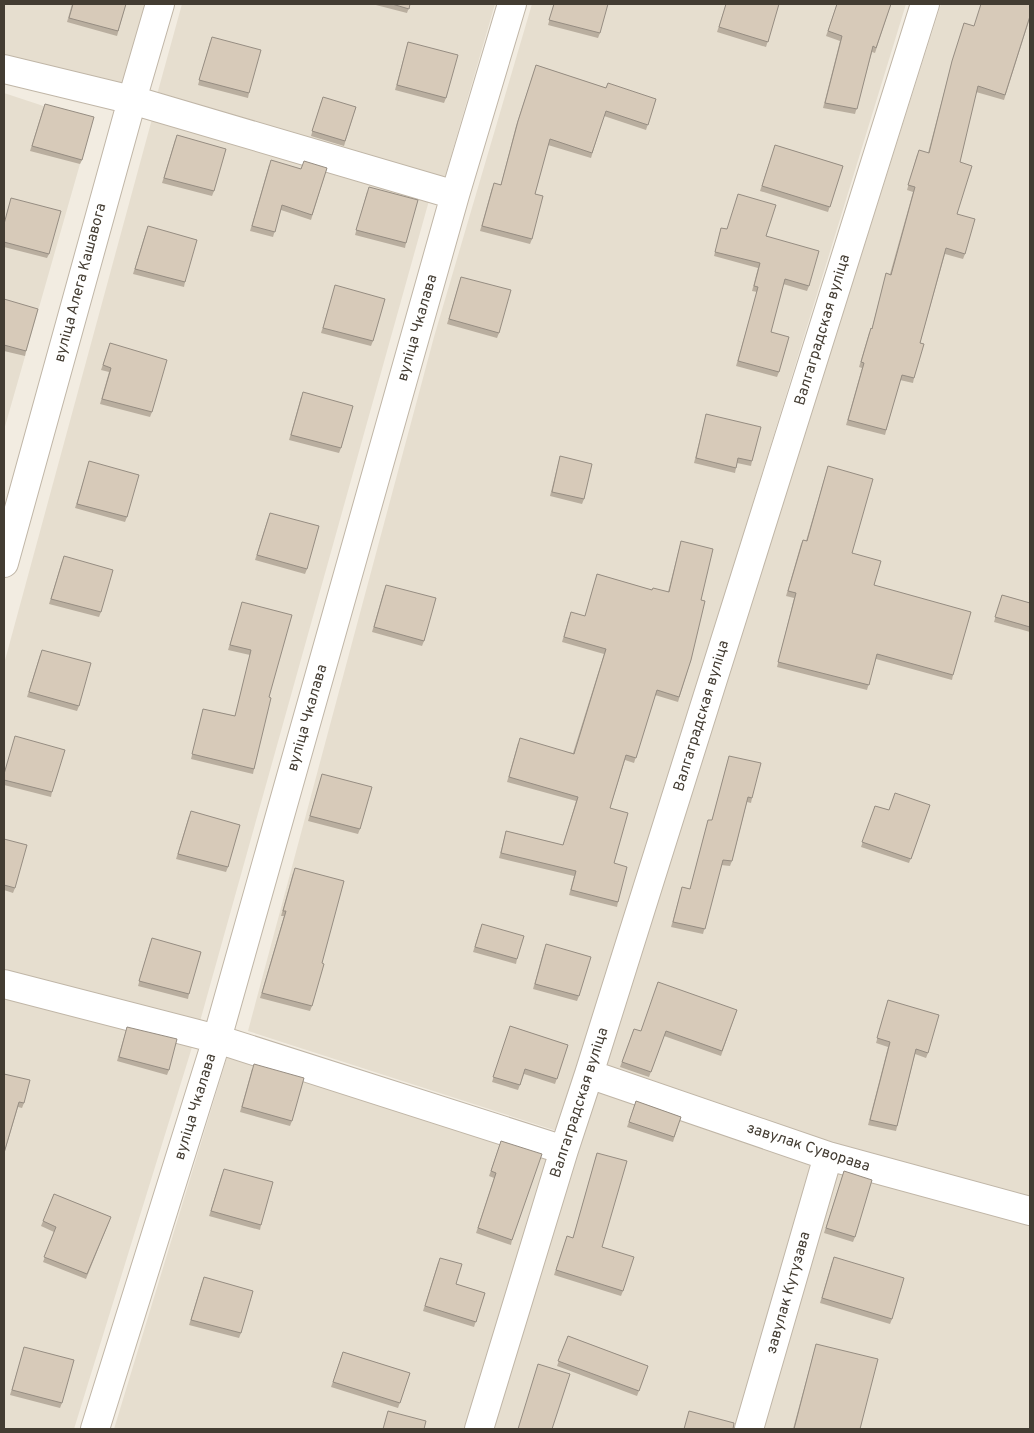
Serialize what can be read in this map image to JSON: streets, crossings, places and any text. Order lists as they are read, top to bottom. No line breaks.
{"streets":{"street":["вуліца Алега Кашавога","вуліца Чкалава","Валгаградская вуліца","завулак Суворава","завулак Кутузава"]},"crossings":[["Валгаградская вуліца","завулак Суворава"],["завулак Суворава","завулак Кутузава"]]}
